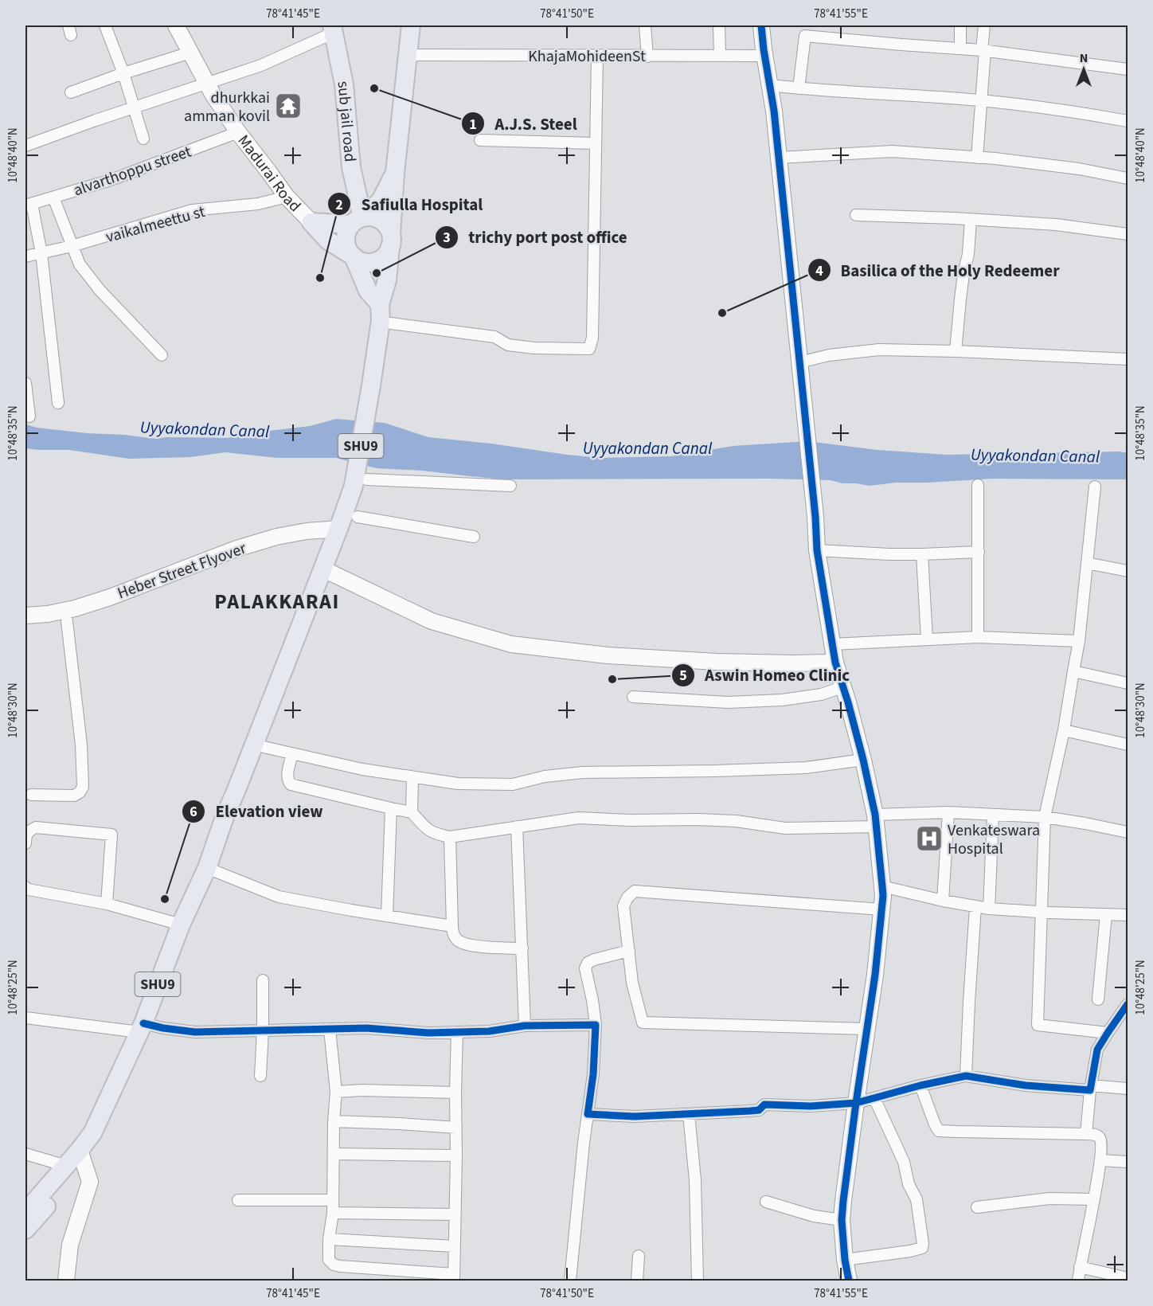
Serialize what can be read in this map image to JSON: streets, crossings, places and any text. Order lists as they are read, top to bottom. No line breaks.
{"streets":{"main road":["sub jail road","Madurai Road","SHU9"],"street":["KhajaMohideenSt","alvarthoppu street","vaikalmeettu st","Heber Street Flyover"]},"crossings":[["sub jail road","Madurai Road"],["sub jail road","SHU9"],["alvarthoppu street","Madurai Road"],["Madurai Road","vaikalmeettu st"],["Madurai Road","SHU9"],["SHU9","Heber Street Flyover"]],"districts":["PALAKKARAI"],"water":["Uyyakondan Canal"],"places":{"other":["A.J.S. Steel","trichy port post office","Safiulla Hospital","Basilica of the Holy Redeemer","Aswin Homeo Clinic","Elevation view"],"temple":["dhurkkai amman kovil"],"hospital":["Venkateswara Hospital"]},"north":"top","coordinates":["78°41'45\"E","78°41'50\"E","78°41'55\"E","10°48'40\"N","10°48'35\"N","10°48'30\"N","10°48'25\"N"]}
